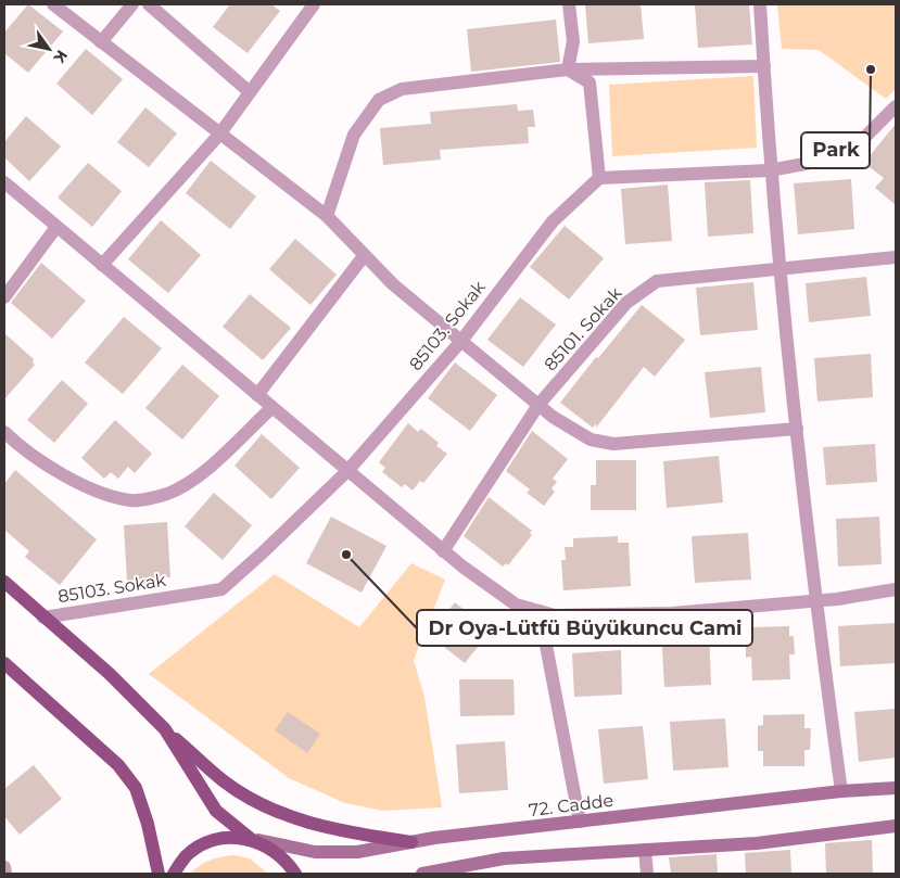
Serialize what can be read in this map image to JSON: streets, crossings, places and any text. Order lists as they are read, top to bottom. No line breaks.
{"streets":{"main road":["72. Cadde"],"street":["85103. Sokak","85101. Sokak"]},"places":["Park","Dr Oya-Lütfü Büyükuncu Cami"],"north":"bottom right"}
